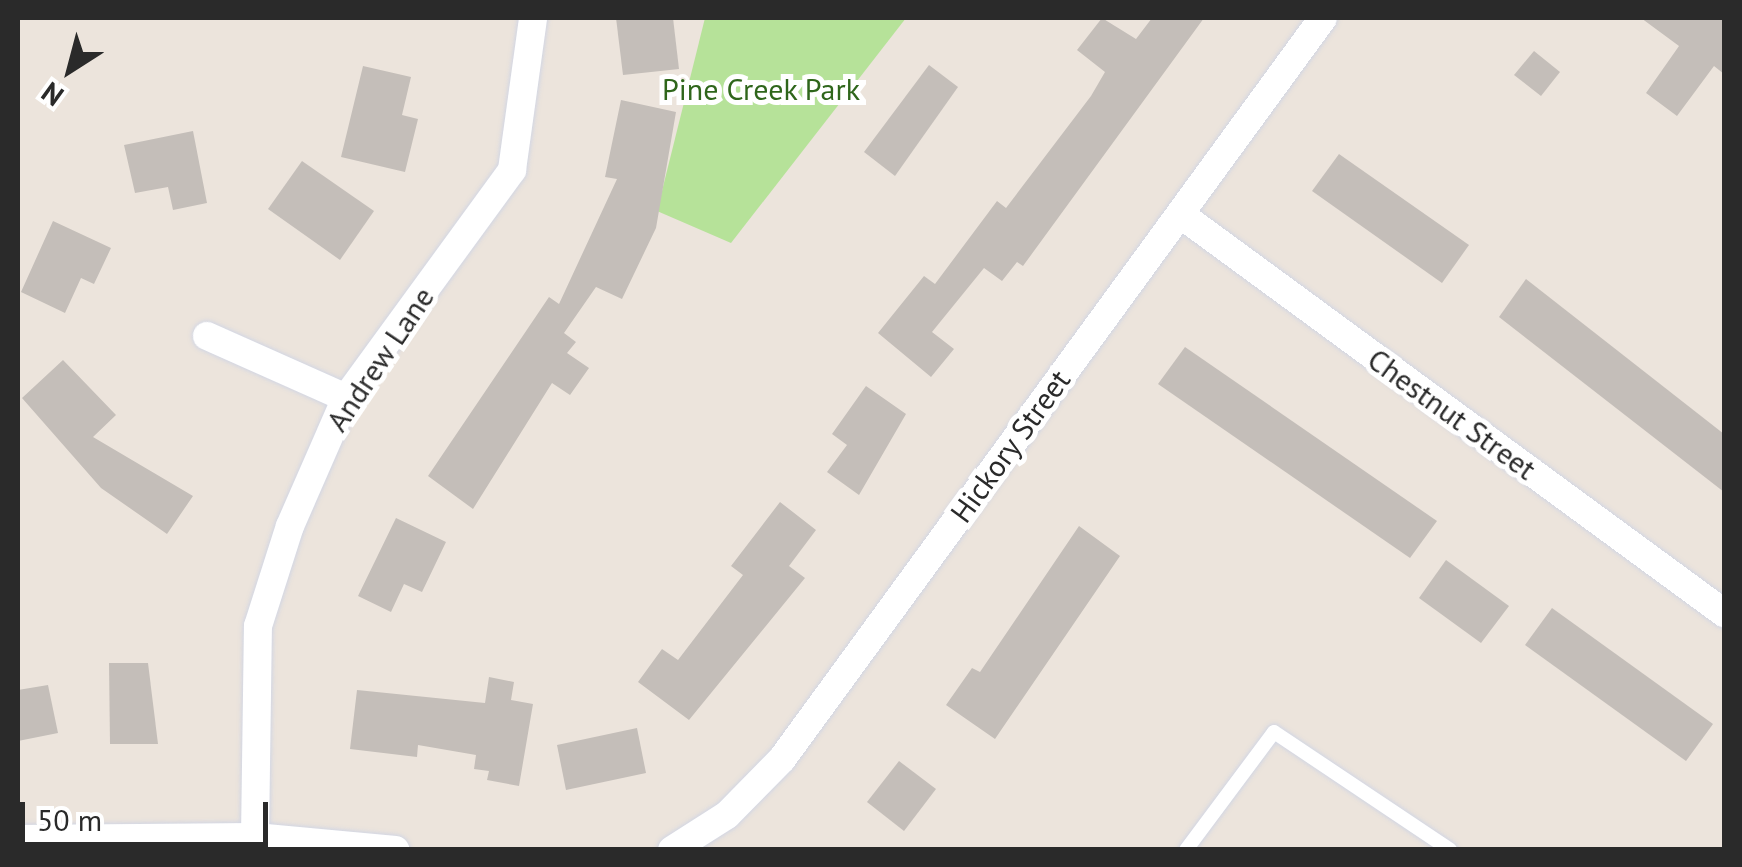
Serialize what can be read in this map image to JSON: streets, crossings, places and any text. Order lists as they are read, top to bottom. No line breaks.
{"streets":{"street":["Andrew Lane","Chestnut Street","Hickory Street"]},"crossings":[["Chestnut Street","Hickory Street"]],"parks":["Pine Creek Park"],"scale_bar":"50 m","north":"bottom left"}
